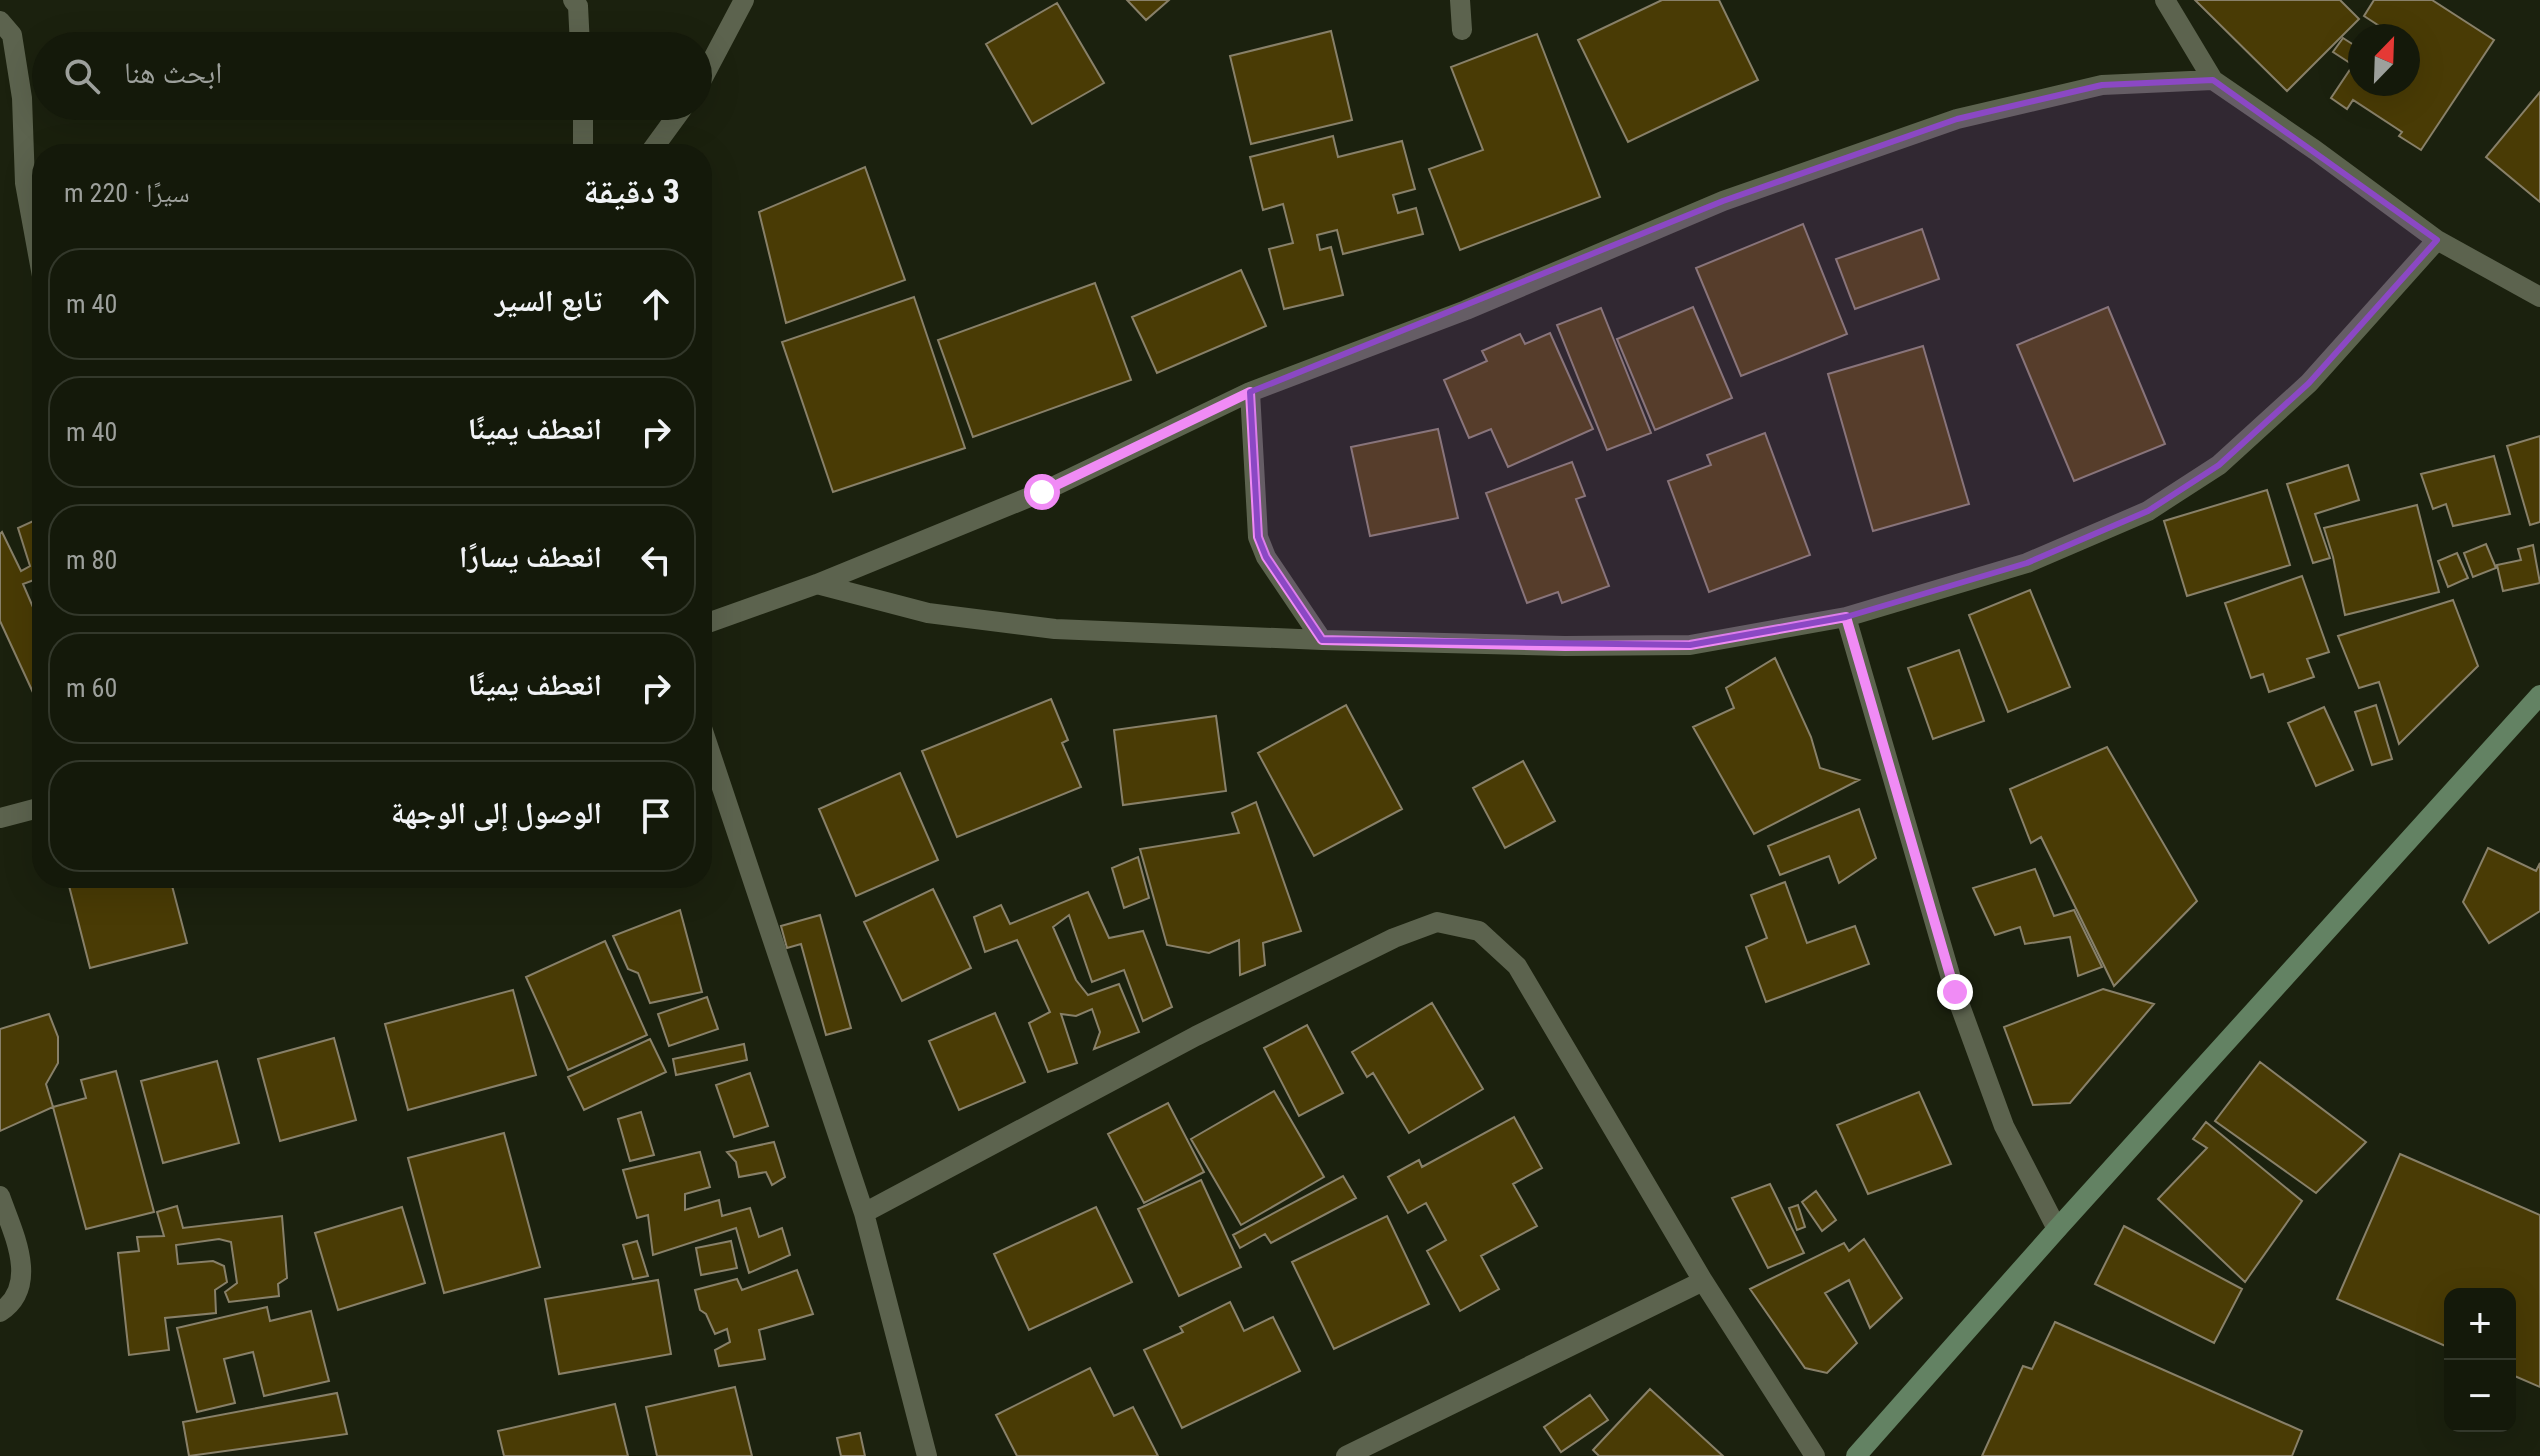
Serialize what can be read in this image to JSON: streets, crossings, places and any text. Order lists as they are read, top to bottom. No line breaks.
{"north":"top right","page":{"search":"ابحث هنا","heading":["3 دقيقة","سيرًا · 220 m"],"list":[["تابع السير","40 m"],["انعطف يمينًا","40 m"],["انعطف يسارًا","80 m"],["انعطف يمينًا","60 m"],"الوصول إلى الوجهة"],"map_buttons":["+","−"]}}
